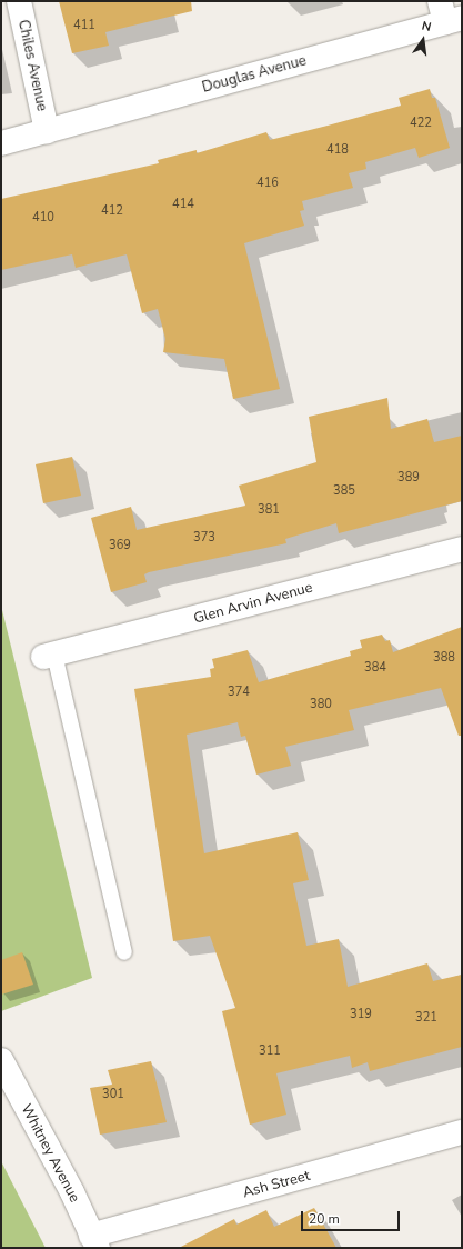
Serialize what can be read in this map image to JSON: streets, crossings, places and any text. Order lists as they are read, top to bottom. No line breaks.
{"streets":{"street":["Chiles Avenue","Douglas Avenue","Glen Arvin Avenue","Whitney Avenue","Ash Street"]},"crossings":[["Chiles Avenue","Douglas Avenue"],["Whitney Avenue","Ash Street"]],"house_numbers":["411","422","418","416","414","412","410","389","385","381","373","369","388","384","374","380","319","321","311","301"],"scale_bar":"20 m","north":"top"}
